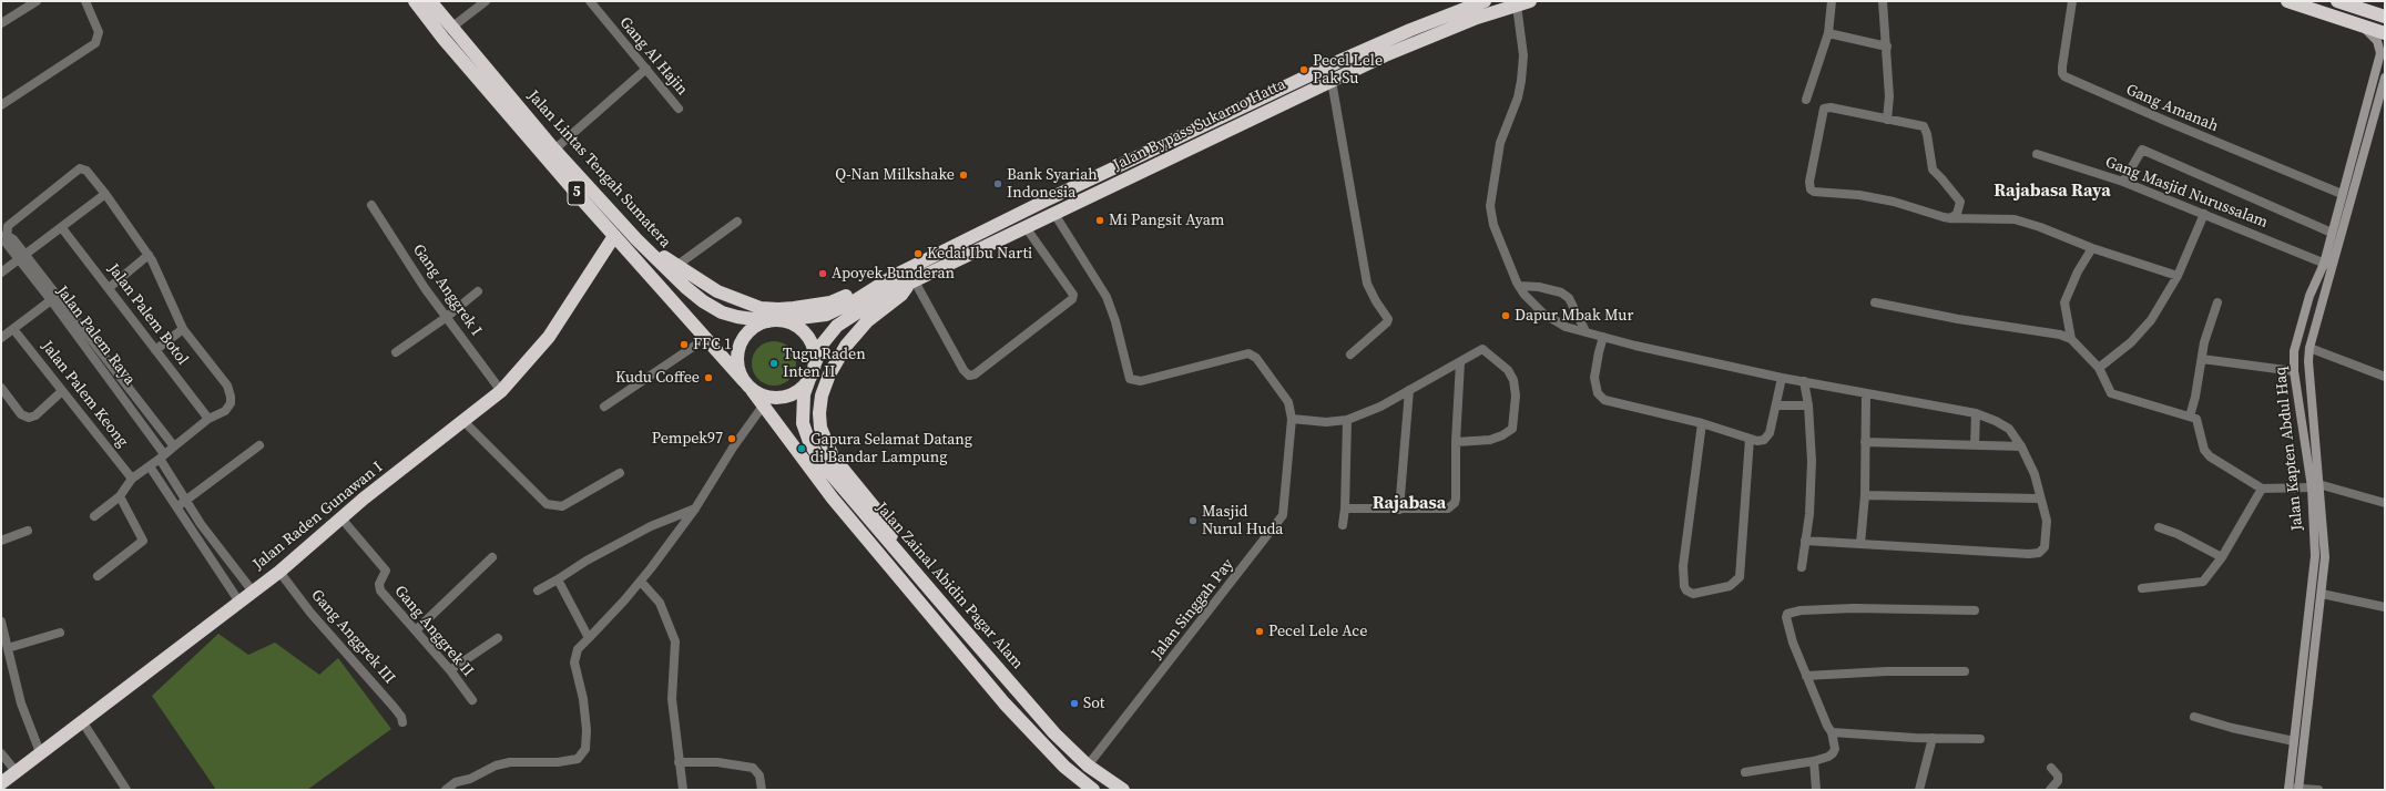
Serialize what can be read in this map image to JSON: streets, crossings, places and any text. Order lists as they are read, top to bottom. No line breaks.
{"streets":{"highway":["Jalan Bypass Sukarno Hatta","Jalan Lintas Tengah Sumatera","5","Jalan Raden Gunawan I","Jalan Zainal Abidin Pagar Alam"],"street":["Gang Al Hajin","Gang Amanah","Gang Masjid Nurussalam","Gang Anggrek I","Jalan Palem Botol","Jalan Palem Raya","Jalan Palem Keong","Jalan Kapten Abdul Haq","Jalan Singgah Pay","Gang Anggrek II","Gang Anggrek III"]},"crossings":[["Gang Amanah","Jalan Kapten Abdul Haq"],["Jalan Bypass Sukarno Hatta","Jalan Lintas Tengah Sumatera"],["Jalan Bypass Sukarno Hatta","Jalan Zainal Abidin Pagar Alam"],["Jalan Bypass Sukarno Hatta","Jalan Singgah Pay"],["Jalan Lintas Tengah Sumatera","Jalan Raden Gunawan I"],["Jalan Lintas Tengah Sumatera","Jalan Zainal Abidin Pagar Alam"],["Gang Masjid Nurussalam","Jalan Kapten Abdul Haq"],["Gang Anggrek I","Jalan Raden Gunawan I"],["Jalan Palem Raya","Jalan Raden Gunawan I"],["Jalan Raden Gunawan I","Gang Anggrek II"],["Jalan Raden Gunawan I","Gang Anggrek III"],["Jalan Zainal Abidin Pagar Alam","Jalan Singgah Pay"]],"districts":["Rajabasa Raya","Rajabasa"],"places":["Pecel Lele Pak Su","Q-Nan Milkshake","Bank Syariah Indonesia","Mi Pangsit Ayam","Kedai Ibu Narti","Apoyek Bunderan","Dapur Mbak Mur","FFC 1","Tugu Raden Inten II","Kudu Coffee","Pempek97","Gapura Selamat Datang di Bandar Lampung","Masjid Nurul Huda","Pecel Lele Ace","Sot"]}
